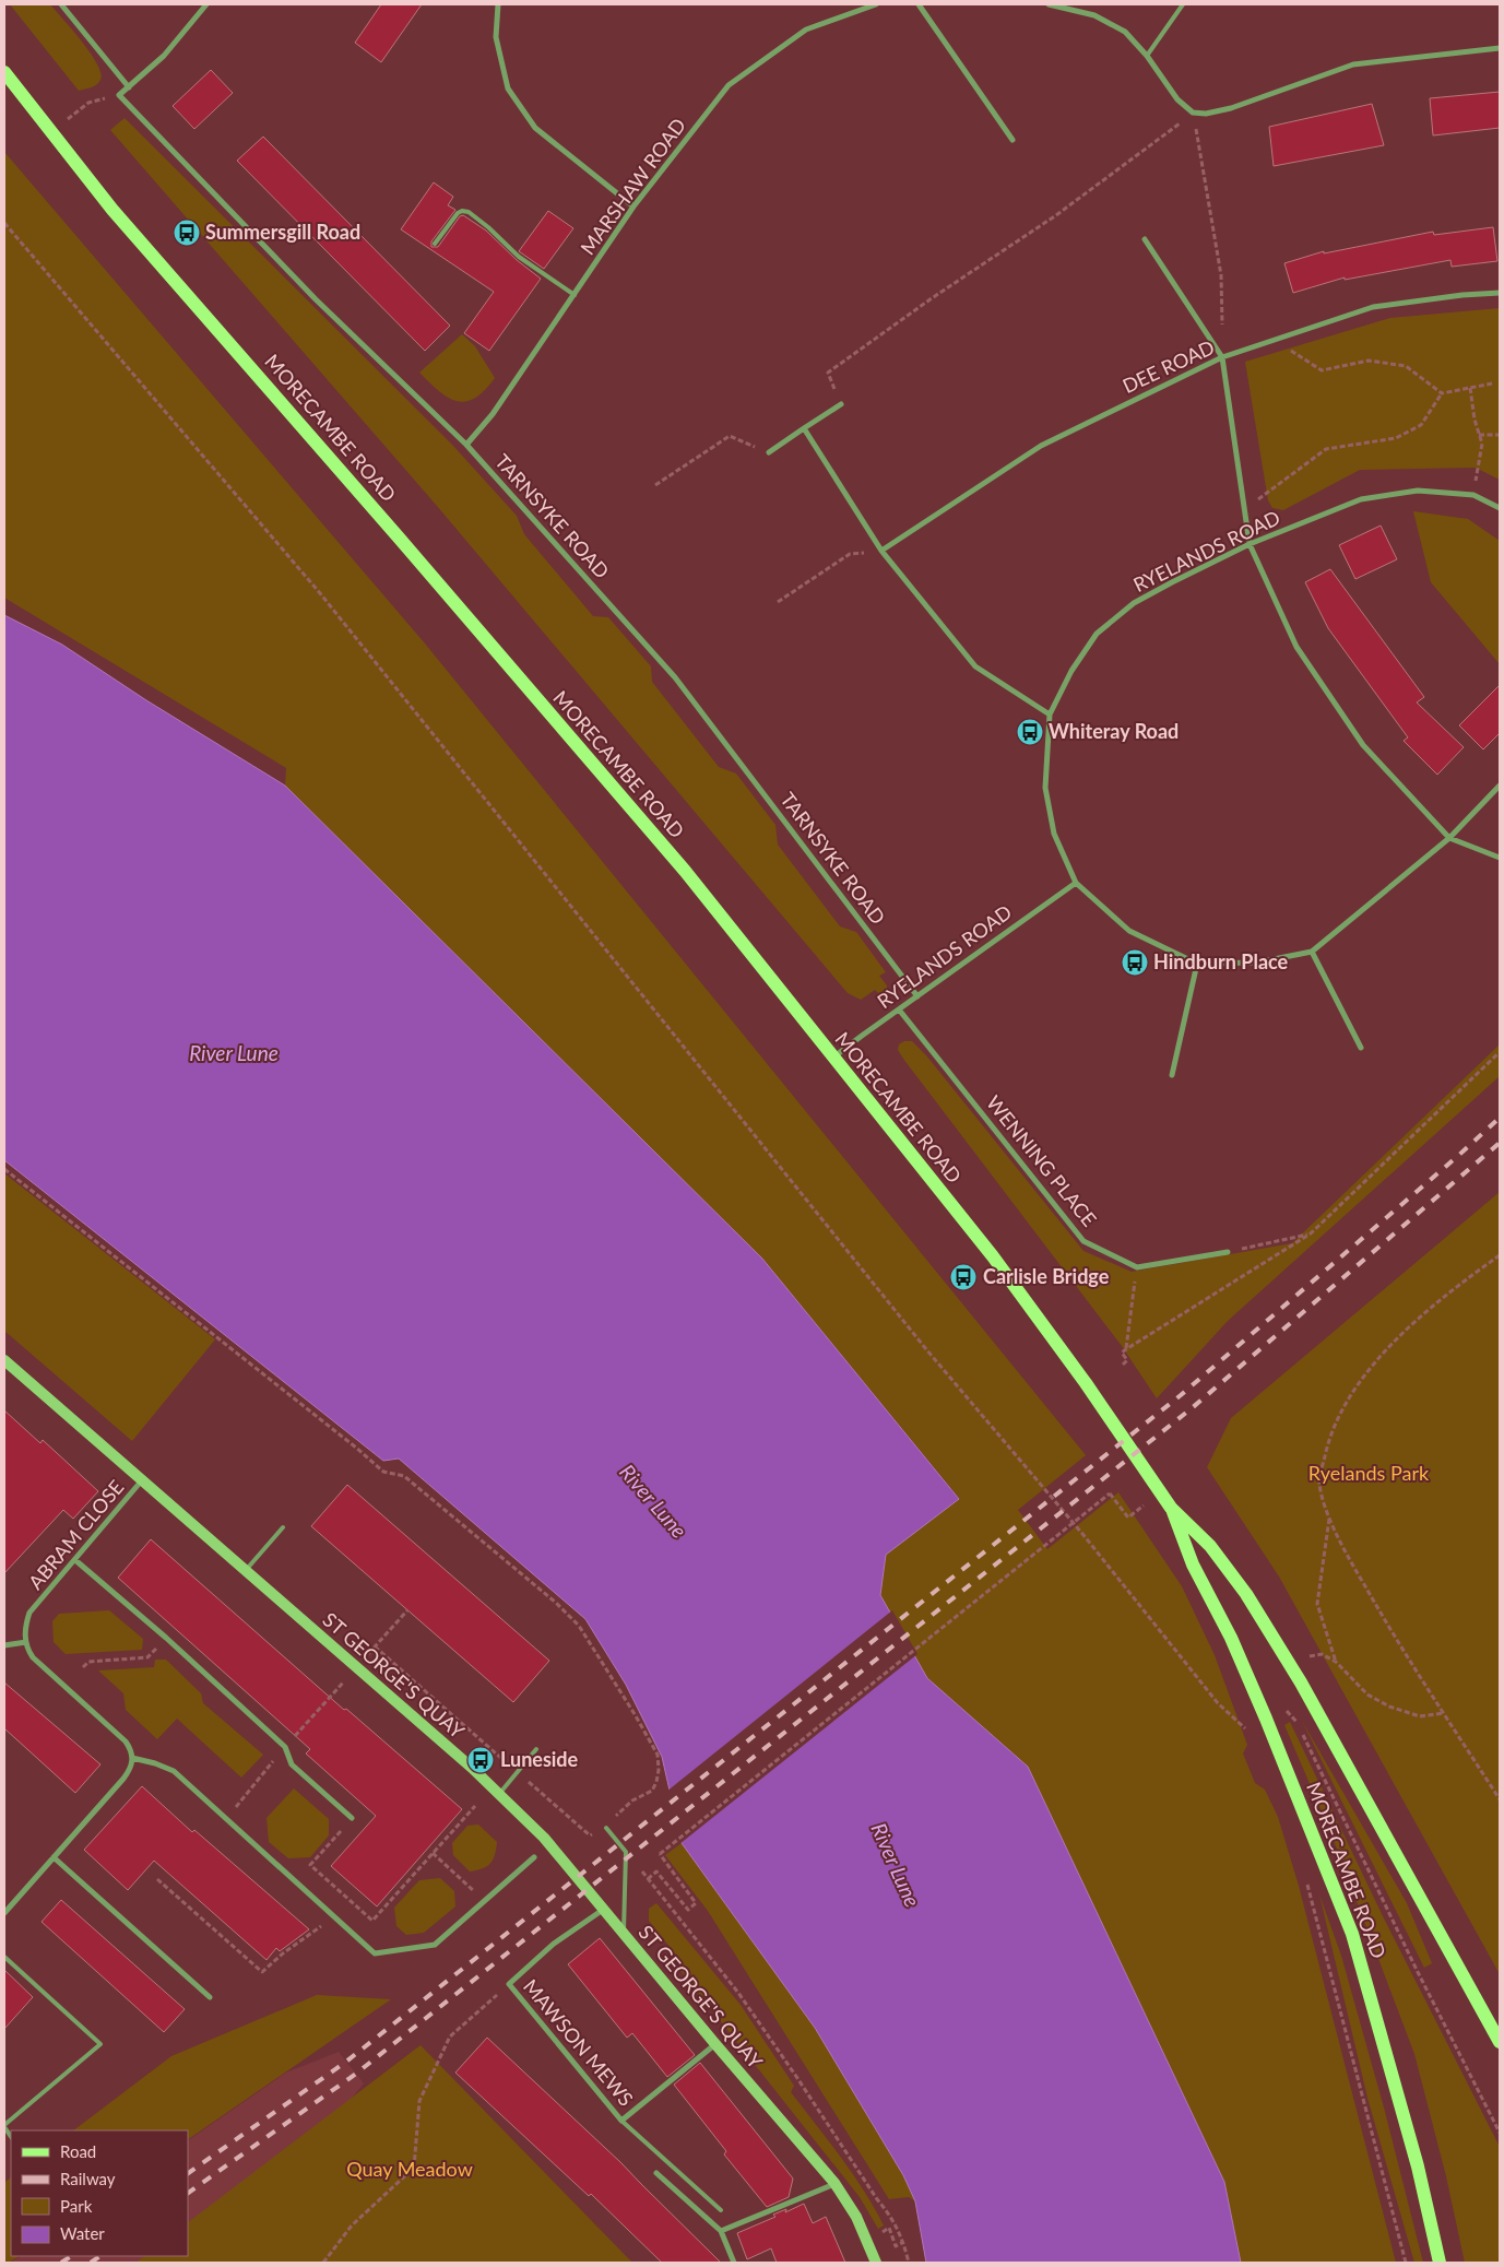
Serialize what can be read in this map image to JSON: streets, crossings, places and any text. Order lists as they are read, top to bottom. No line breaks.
{"streets":{"main road":["MORECAMBE ROAD"],"street":["MARSHAW ROAD","DEE ROAD","TARNSYKE ROAD","RYELANDS ROAD","WENNING PLACE","ABRAM CLOSE","ST GEORGE'S QUAY","MAWSON MEWS"]},"crossings":[["MARSHAW ROAD","TARNSYKE ROAD"],["MORECAMBE ROAD","RYELANDS ROAD"],["TARNSYKE ROAD","RYELANDS ROAD"],["RYELANDS ROAD","WENNING PLACE"],["ABRAM CLOSE","ST GEORGE'S QUAY"],["ST GEORGE'S QUAY","MAWSON MEWS"]],"water":["River Lune"],"parks":["Ryelands Park","Quay Meadow"],"places":{"bus stop":["Summersgill Road","Whiteray Road","Hindburn Place","Carlisle Bridge","Luneside"]},"legend":["Road","Railway","Park","Water"]}
